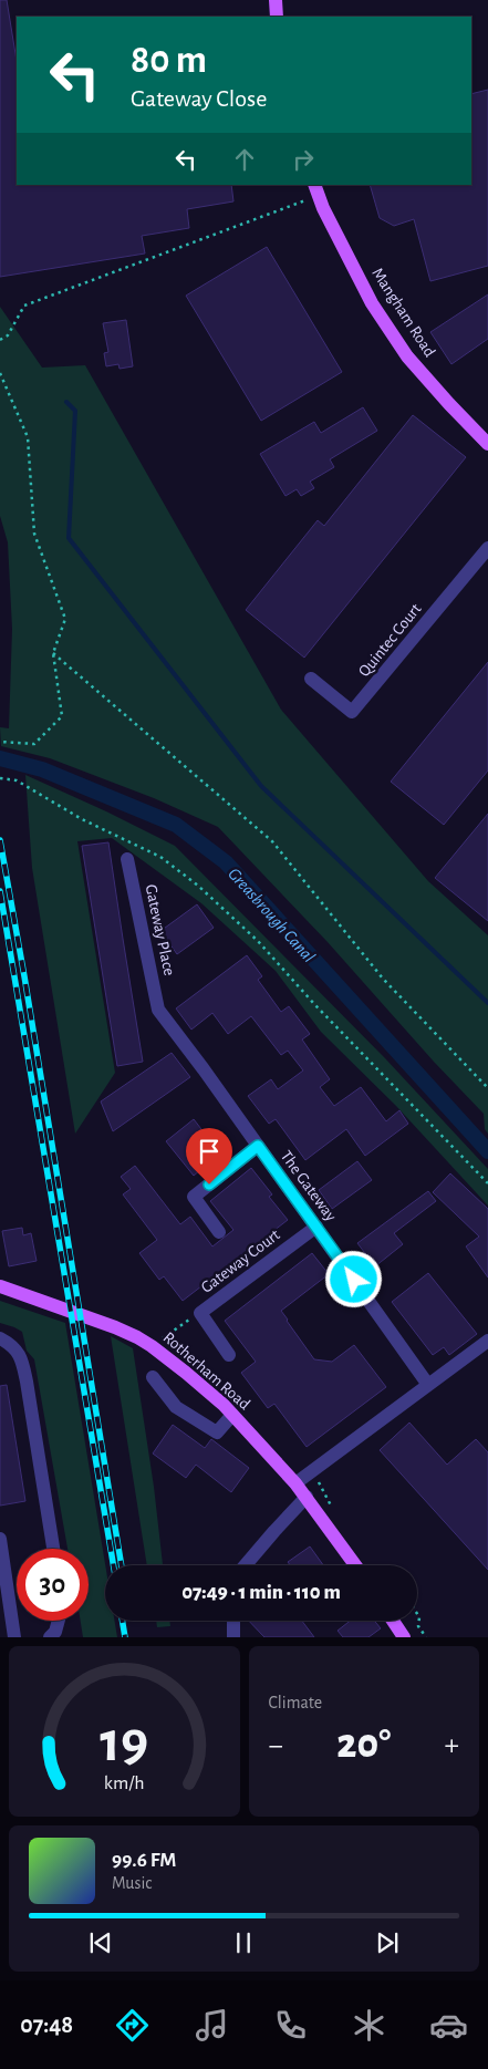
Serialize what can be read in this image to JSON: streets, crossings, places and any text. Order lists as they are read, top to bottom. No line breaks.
{"streets":{"main road":["Mangham Road","Rotherham Road"],"street":["Quintec Court","Gateway Place","The Gateway","Gateway Court"]},"crossings":[["Gateway Place","The Gateway"],["The Gateway","Gateway Court"]],"water":["Greasbrough Canal"],"page":{"turn":["80 m","Gateway Close"],"limit":"30","trip":"07:49 · 1 min · 110 m","tile":"Climate","heat":["−","20°","+"],"song":["99.6 FM","Music"],"tabs":"07:48","gauge":["19","km/h"]}}
